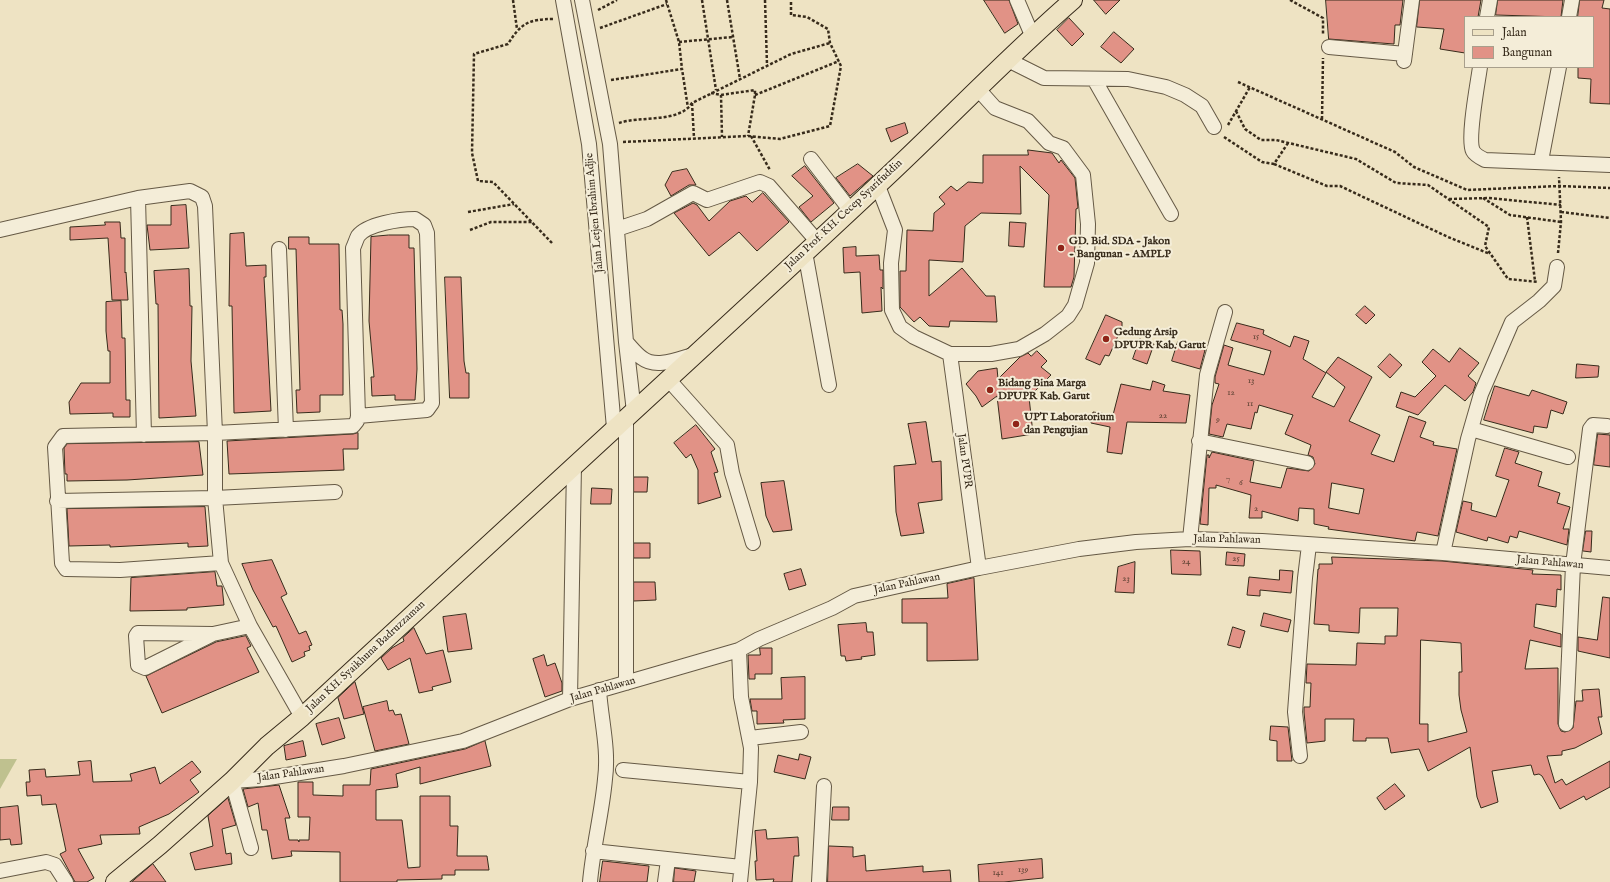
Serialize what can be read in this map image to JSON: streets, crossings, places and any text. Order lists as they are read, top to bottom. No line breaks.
{"streets":{"main road":["Jalan Prof. KH. Cecep Syarifuddin","Jalan KH. Syaikhuna Badruzzaman"],"street":["Jalan Letjen Ibrahim Adjie","Jalan PUPR","Jalan Pahlawan"]},"crossings":[["Jalan Letjen Ibrahim Adjie","Jalan Prof. KH. Cecep Syarifuddin"],["Jalan Letjen Ibrahim Adjie","Jalan KH. Syaikhuna Badruzzaman"],["Jalan Prof. KH. Cecep Syarifuddin","Jalan KH. Syaikhuna Badruzzaman"],["Jalan PUPR","Jalan Pahlawan"],["Jalan Pahlawan","Jalan KH. Syaikhuna Badruzzaman"]],"places":["GD. Bid. SDA - Jakon - Bangunan - AMPLP","Gedung Arsip DPUPR Kab. Garut","Bidang Bina Marga DPUPR Kab. Garut","UPT Laboratorium dan Pengujian"],"house_numbers":["15","13","12","11","22","9","7","6","2","25","24","23","139","141"],"legend":["Jalan","Bangunan"]}
